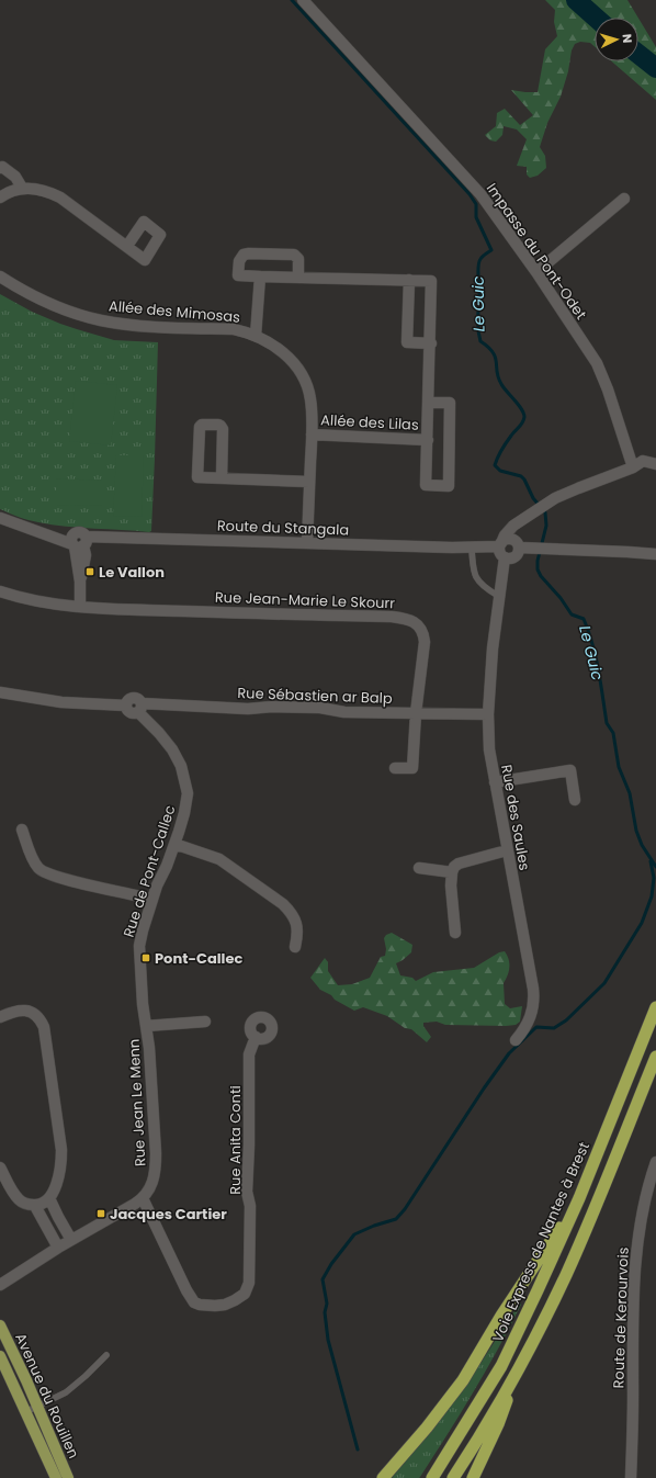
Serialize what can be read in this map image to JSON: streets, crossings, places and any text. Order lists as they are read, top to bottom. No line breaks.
{"streets":{"highway":["Voie Express de Nantes à Brest"],"main road":["Avenue du Rouillen"],"street":["Impasse du Pont-Odet","Allée des Mimosas","Allée des Lilas","Route du Stangala","Rue Jean-Marie Le Skourr","Rue Sébastien ar Balp","Rue des Saules","Rue de Pont-Callec","Rue Jean Le Menn","Rue Anita Conti","Route de Kerourvois"]},"crossings":[["Allée des Mimosas","Allée des Lilas"],["Allée des Mimosas","Route du Stangala"],["Route du Stangala","Rue des Saules"],["Rue Jean-Marie Le Skourr","Rue Sébastien ar Balp"],["Rue Sébastien ar Balp","Rue des Saules"],["Rue Sébastien ar Balp","Rue de Pont-Callec"],["Rue de Pont-Callec","Rue Jean Le Menn"],["Rue Jean Le Menn","Rue Anita Conti"]],"water":["Le Guic"],"places":{"transit":["Le Vallon","Pont-Callec","Jacques Cartier"]},"north":"right"}
